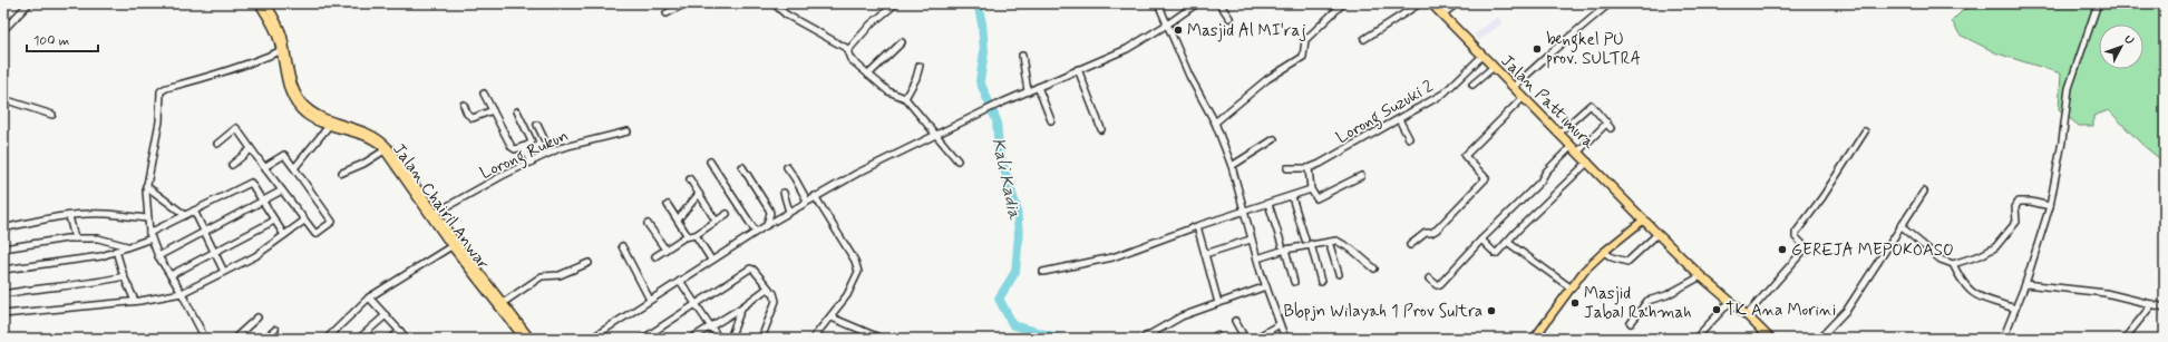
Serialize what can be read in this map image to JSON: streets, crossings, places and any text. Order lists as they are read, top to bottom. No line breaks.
{"streets":{"highway":["Jalan Pattimura"],"main road":["Jalan Chairil Anwar"],"street":["Lorong Suzuki 2","Lorong Rukun"]},"crossings":[["Jalan Pattimura","Lorong Suzuki 2"],["Lorong Rukun","Jalan Chairil Anwar"]],"water":["Kali Kadia"],"places":["Masjid Al MI'raj","bengkel PU prov. SULTRA","GEREJA MEPOKOASO","Masjid Jabal Rahmah","TK Ana Morini","Bbpjn Wilayah 1 Prov Sultra"],"scale_bar":"100 m","north":"top right"}
